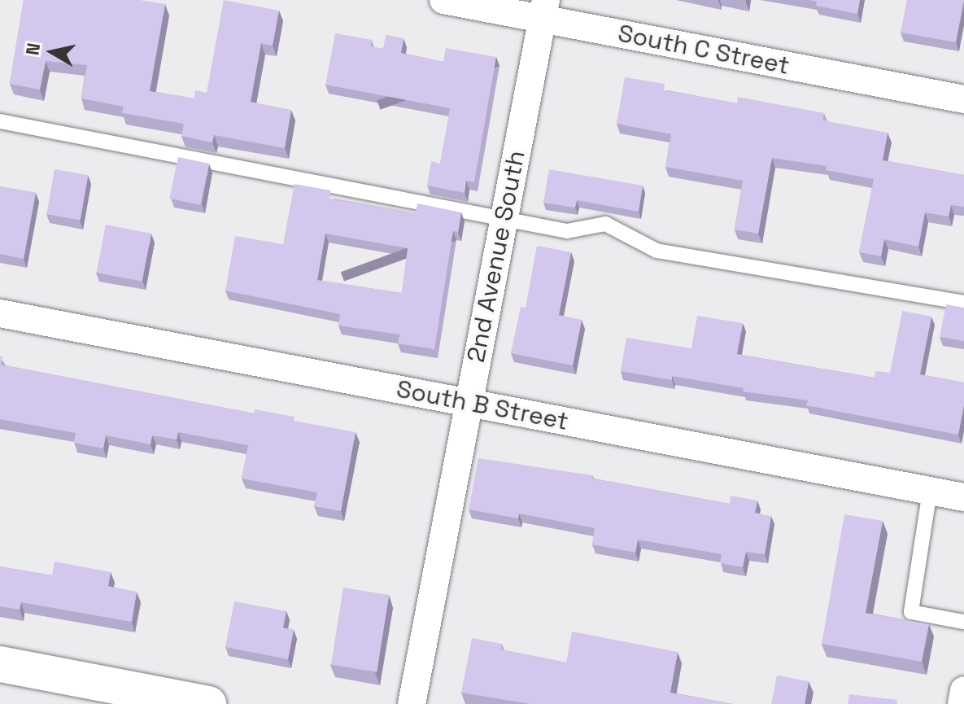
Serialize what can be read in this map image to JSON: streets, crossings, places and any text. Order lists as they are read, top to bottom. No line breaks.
{"streets":{"street":["South C Street","2nd Avenue South","South B Street"]},"crossings":[["South C Street","2nd Avenue South"],["2nd Avenue South","South B Street"]],"north":"left"}
